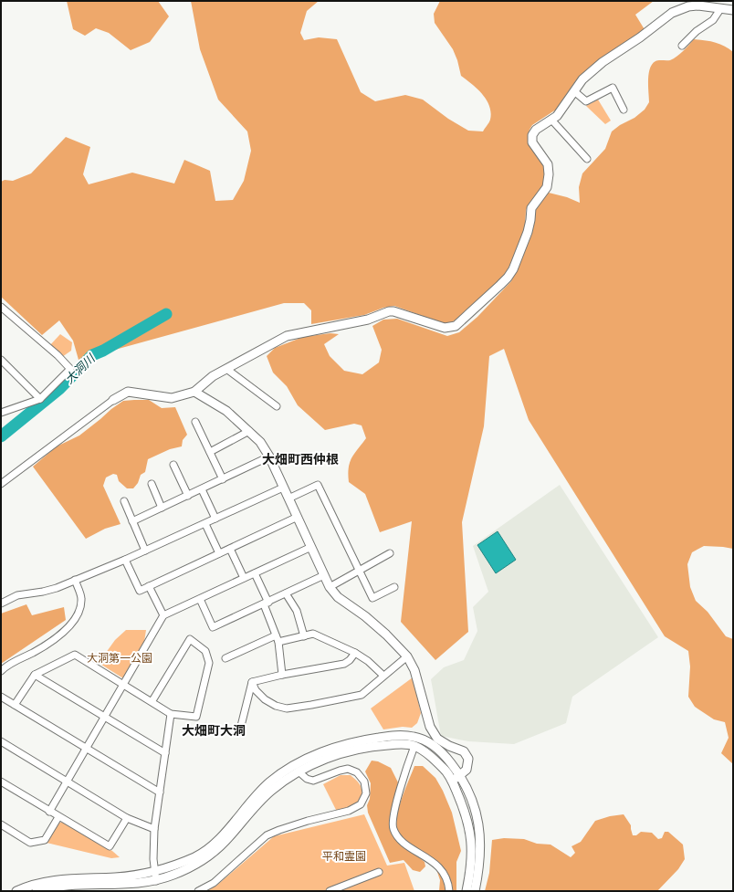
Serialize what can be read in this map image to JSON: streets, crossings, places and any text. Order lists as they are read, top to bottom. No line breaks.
{"districts":["大畑町西仲根","大畑町大洞"],"water":["大洞川"],"parks":["大洞第一公園","平和霊園"]}
